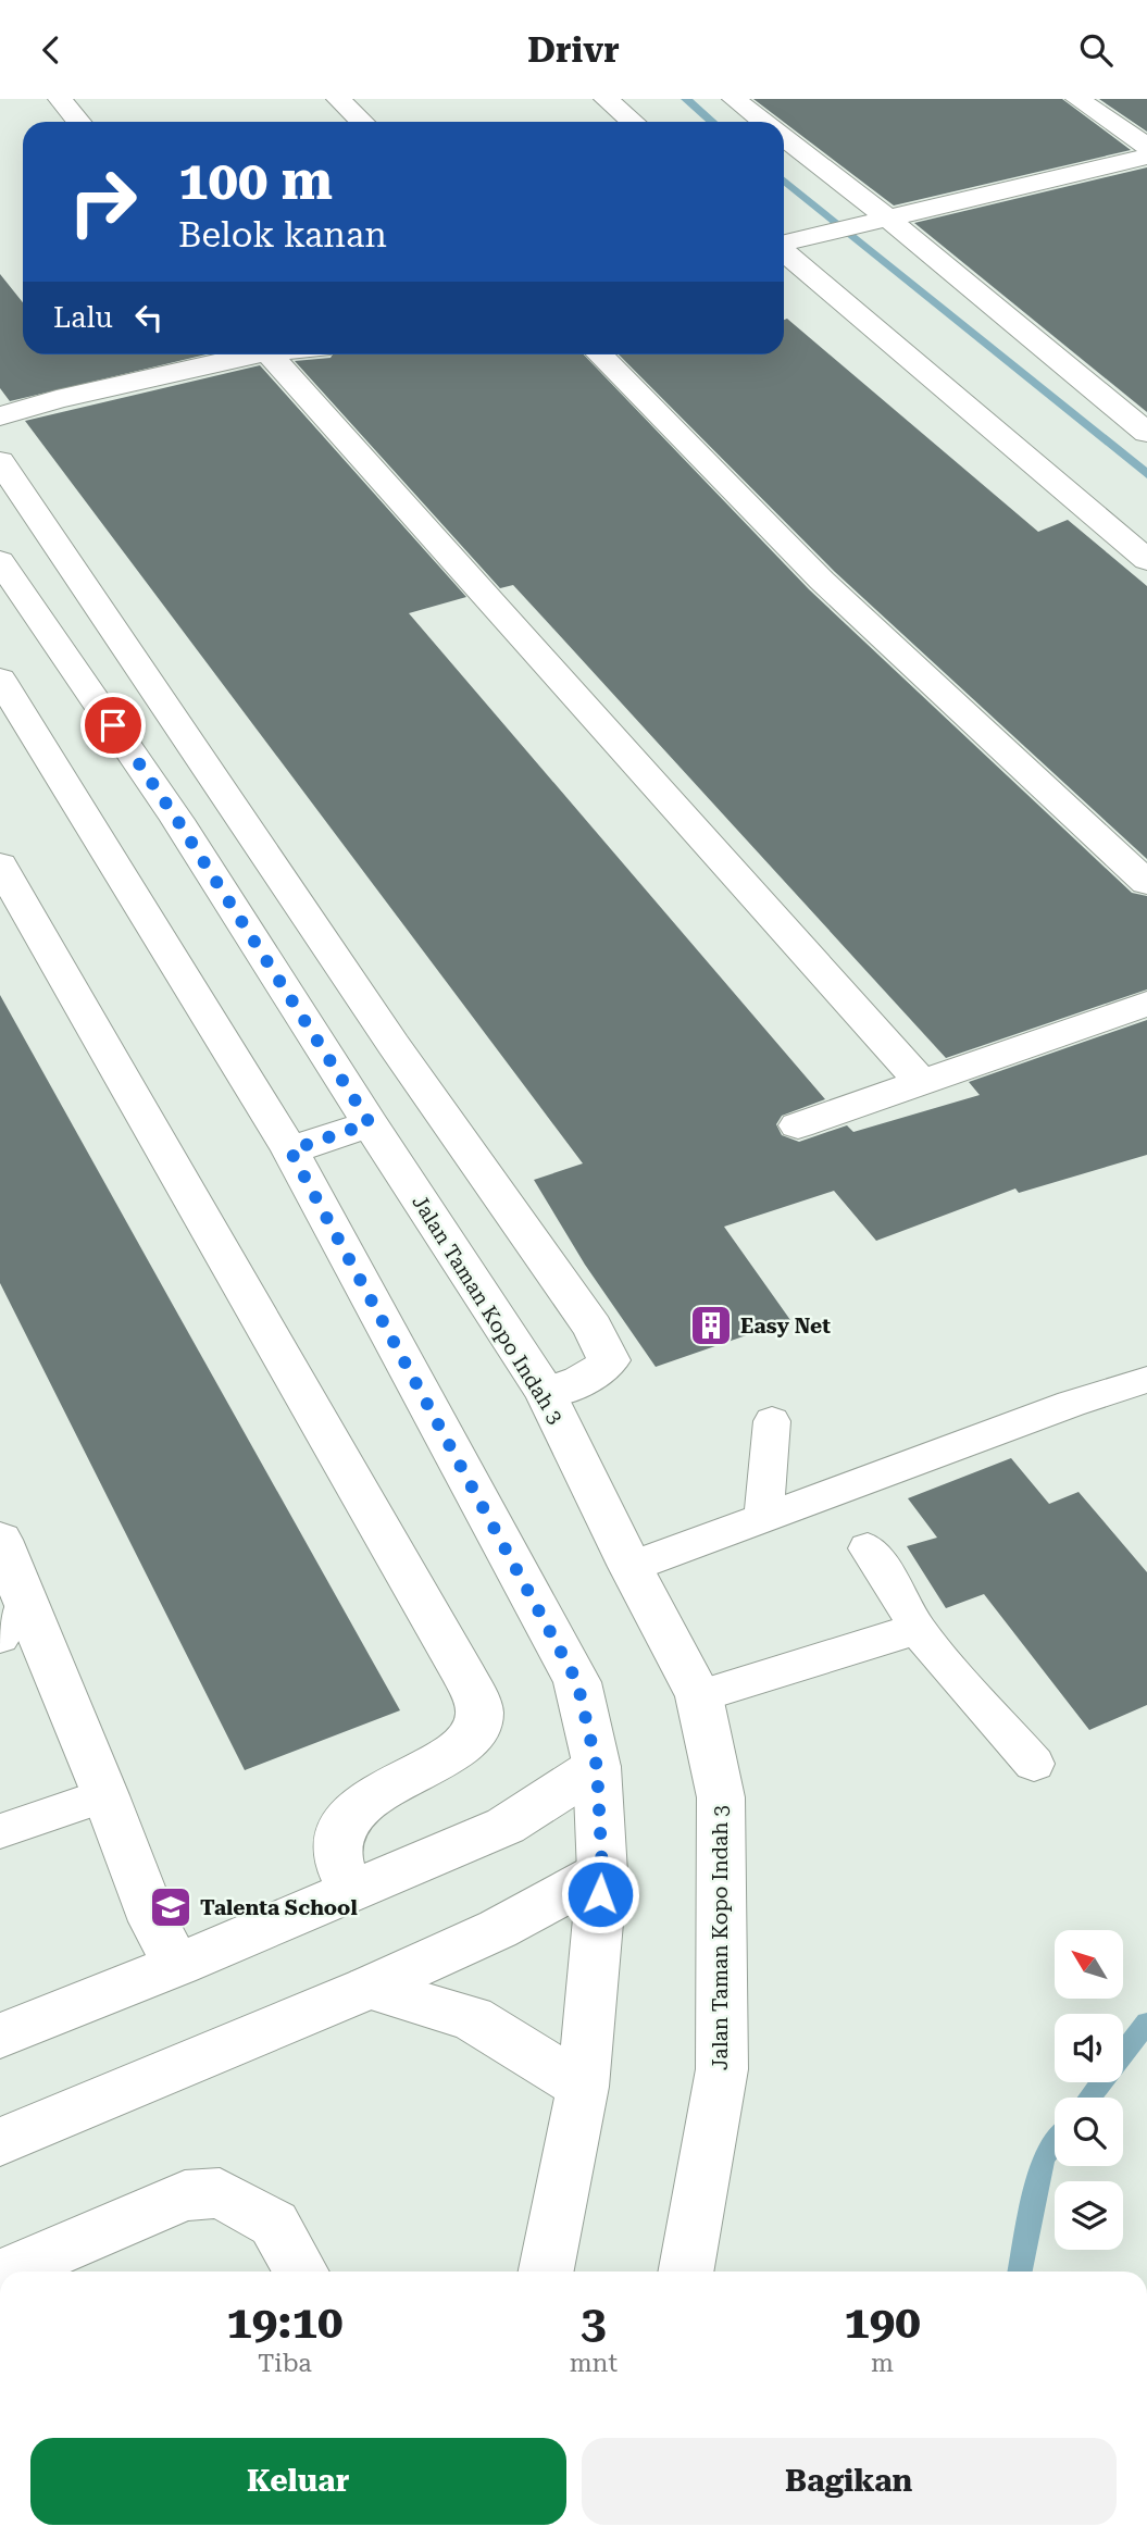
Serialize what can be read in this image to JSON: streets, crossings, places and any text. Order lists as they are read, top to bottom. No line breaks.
{"streets":{"street":["Jalan Taman Kopo Indah 3"]},"places":{"building":["Easy Net"],"school or university":["Talenta School"]},"north":"top left","page":{"header":"Drivr","turn":["100 m","Belok kanan"],"then":"Lalu","eta":["19:10","Tiba","3","mnt","190","m"],"buttons":["Keluar","Bagikan"]}}
